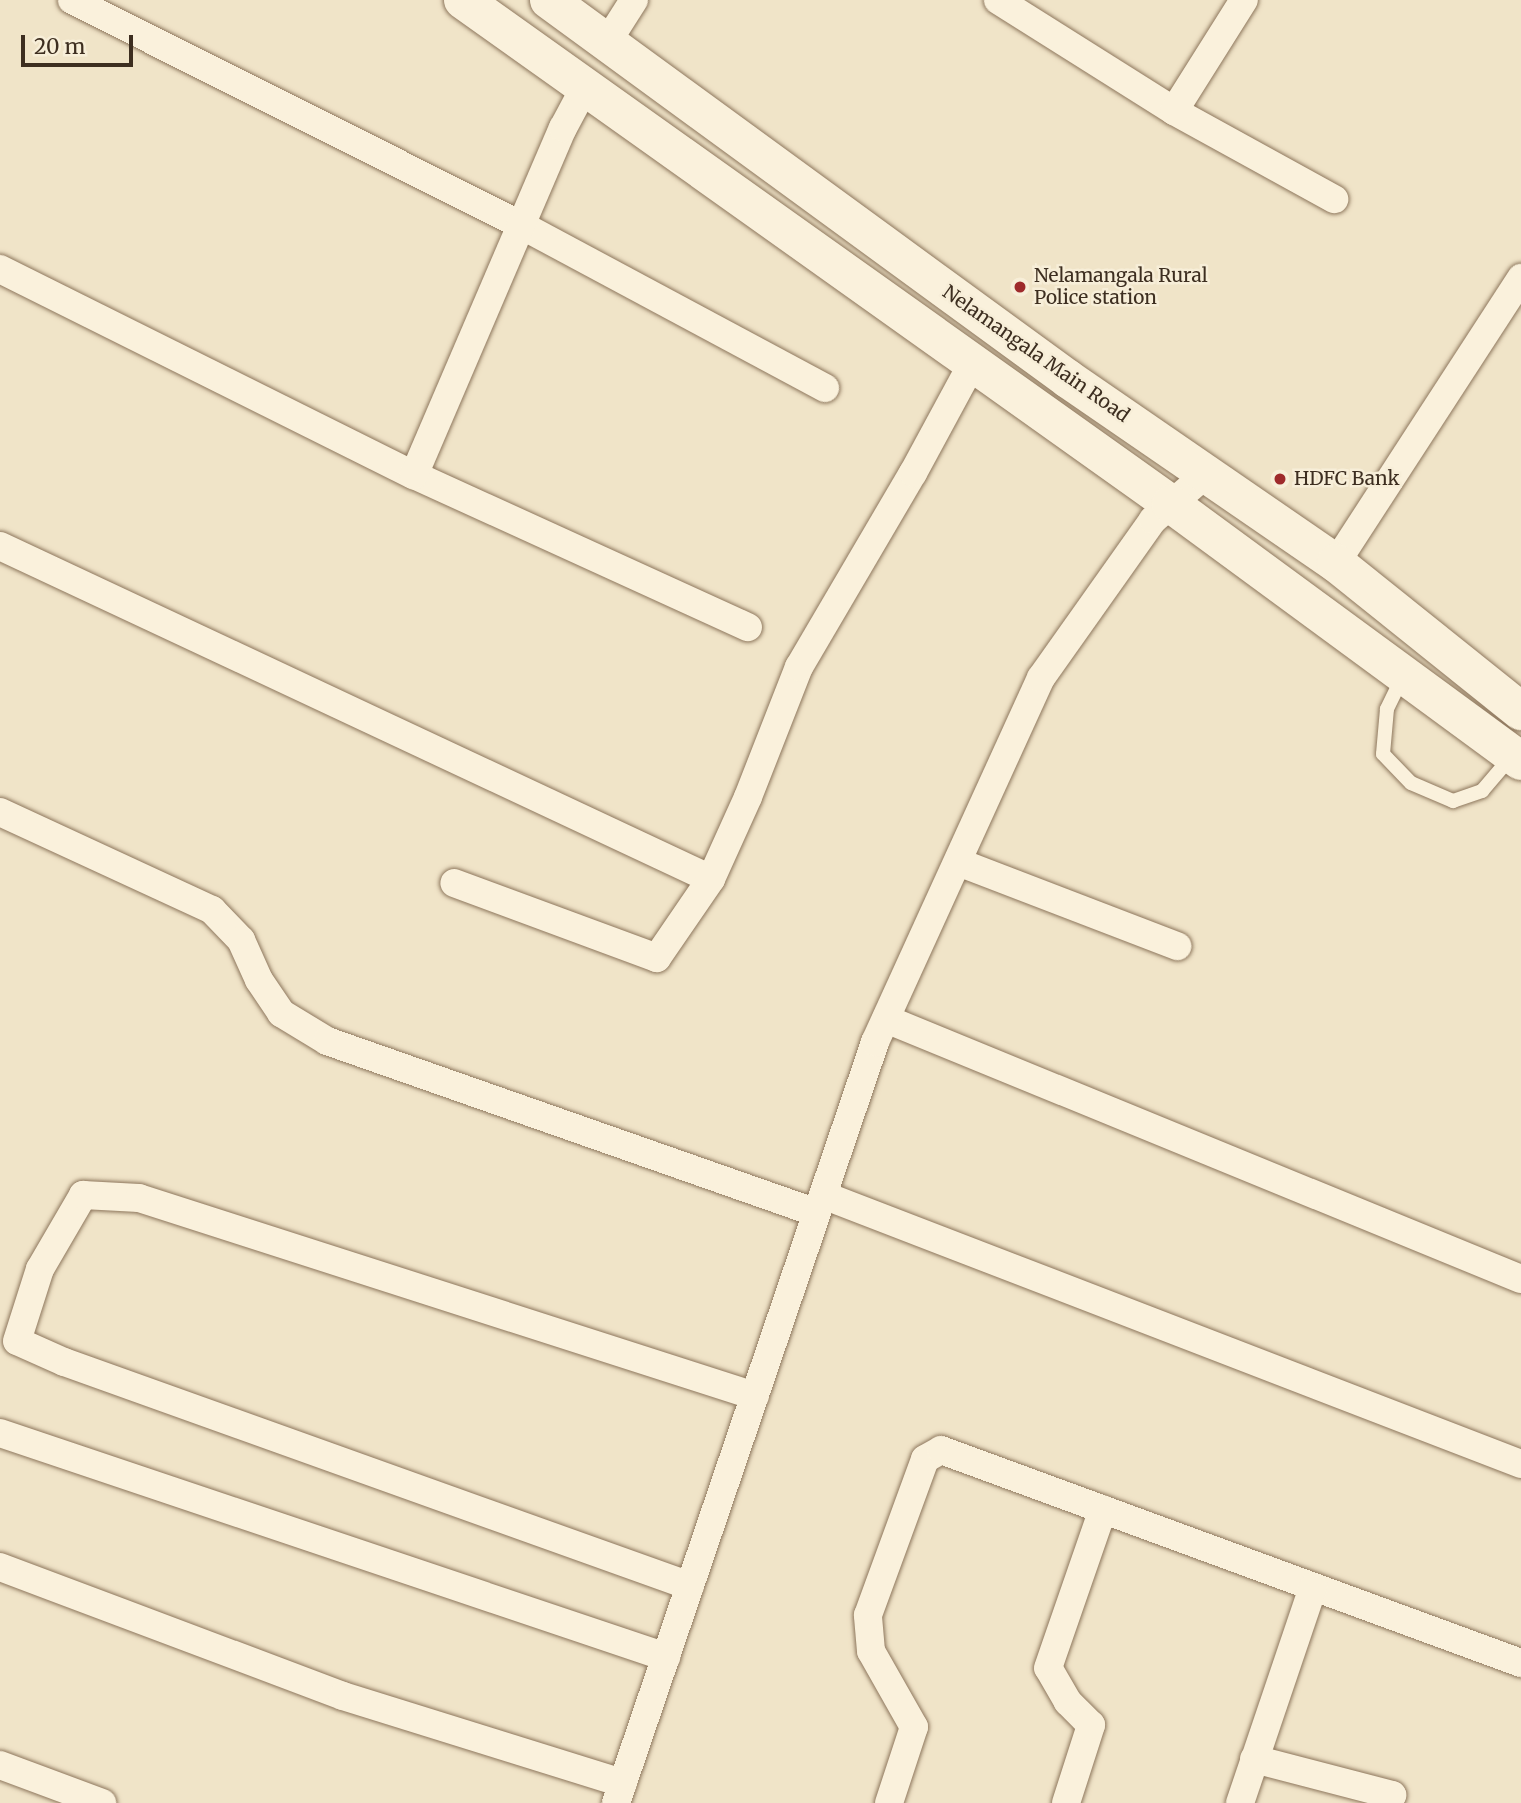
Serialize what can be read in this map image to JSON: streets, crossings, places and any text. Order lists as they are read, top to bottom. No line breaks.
{"streets":{"main road":["Nelamangala Main Road"]},"places":["Nelamangala Rural Police station","HDFC Bank"],"scale_bar":"20 m"}
